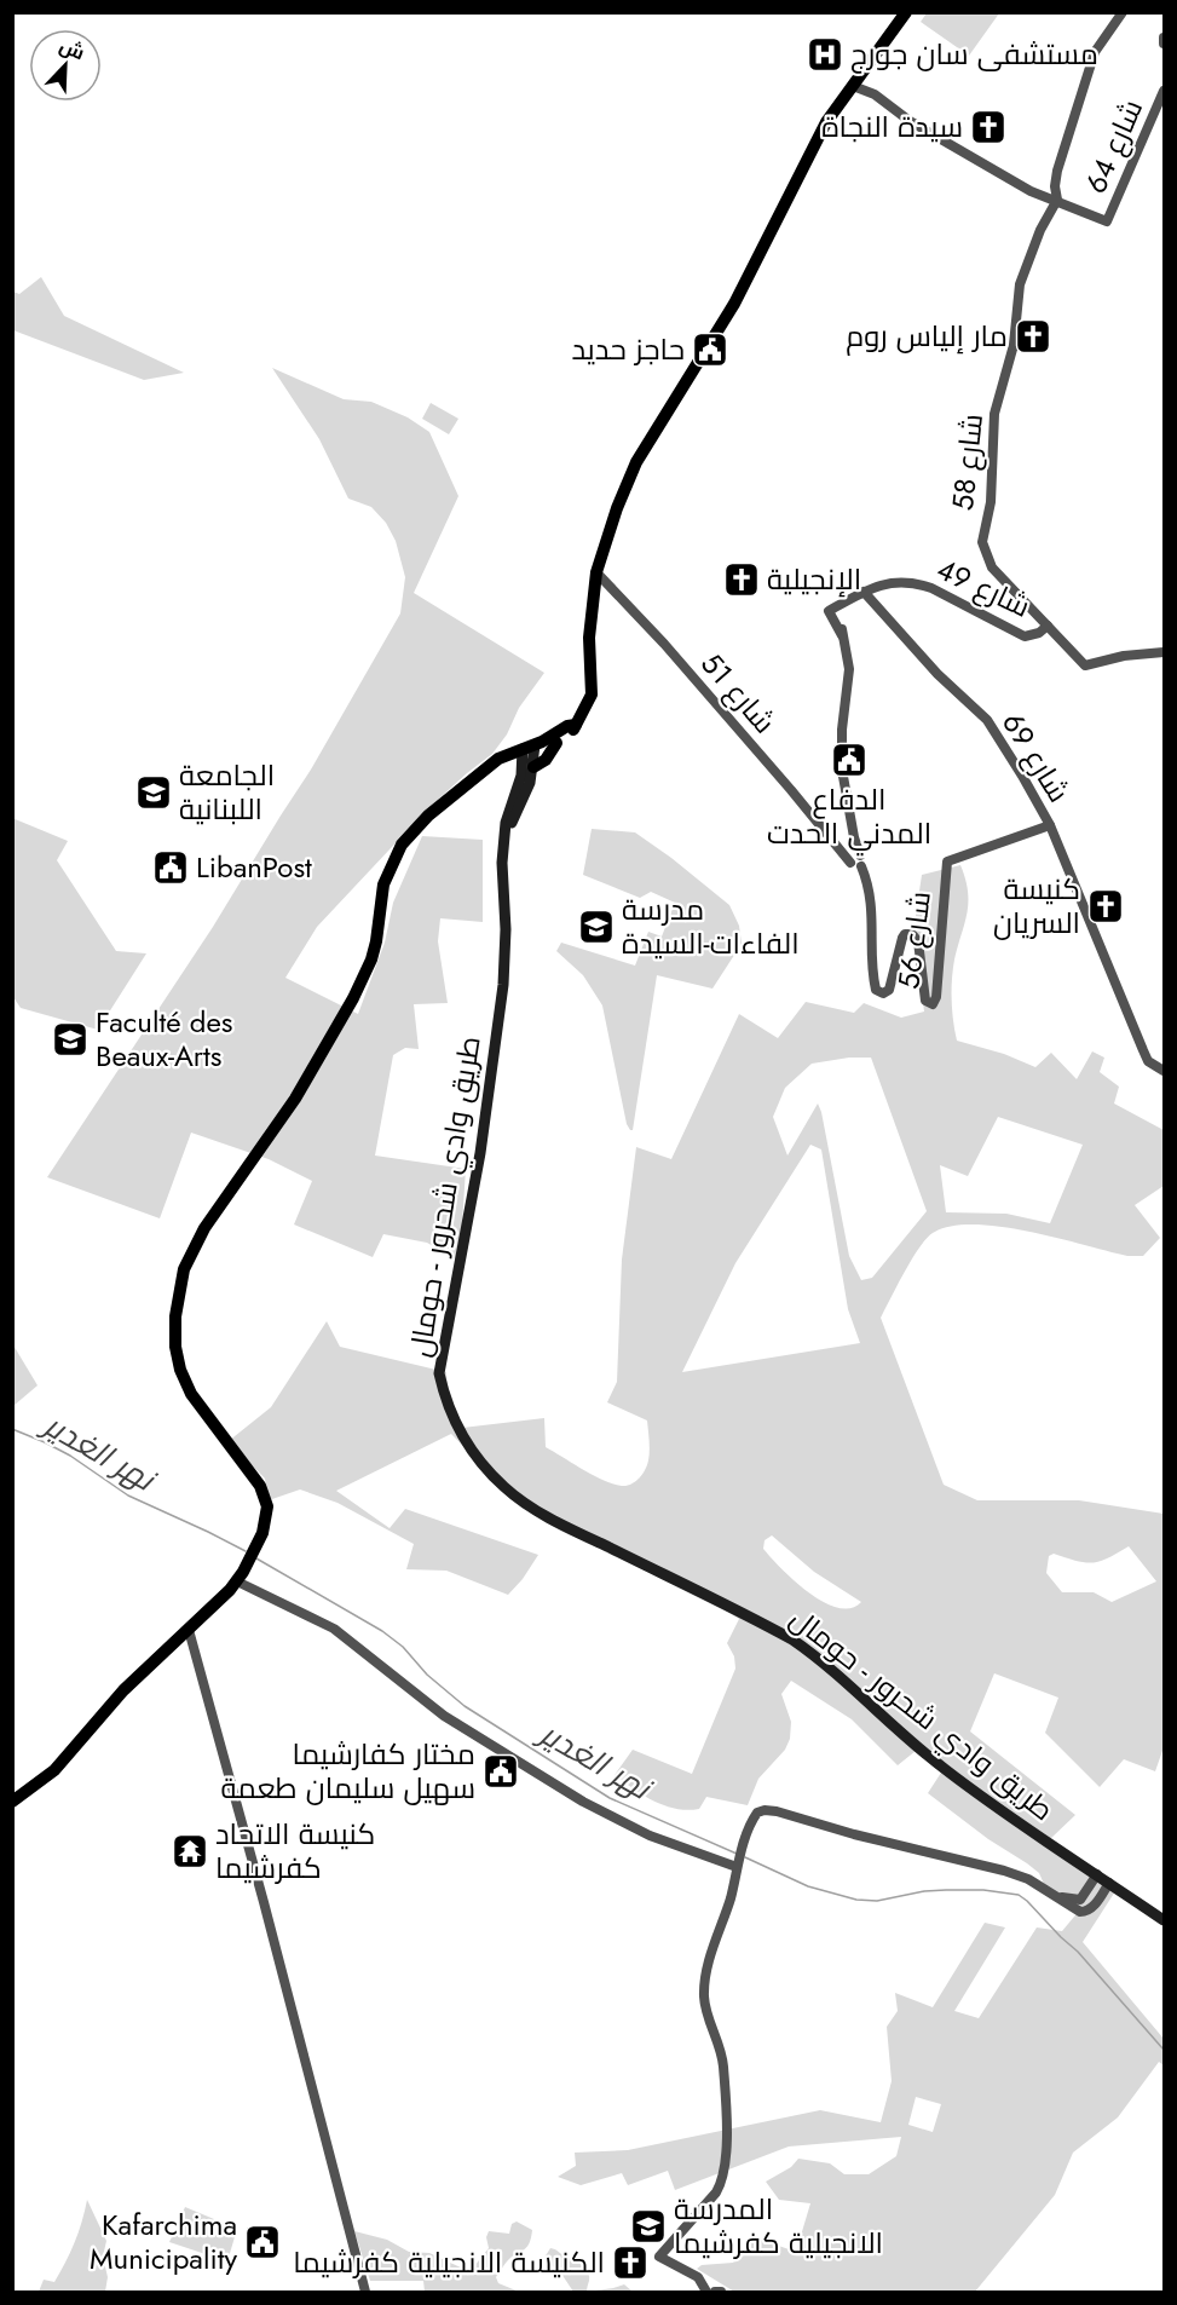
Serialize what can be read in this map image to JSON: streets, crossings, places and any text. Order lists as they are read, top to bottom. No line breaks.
{"streets":{"main road":["طريق وادي شحرور - حومال"],"street":["شارع 64","شارع 58","شارع 49","شارع 51","شارع 69","شارع 56"]},"crossings":[["شارع 64","شارع 58"],["شارع 58","شارع 49"],["شارع 49","شارع 69"],["شارع 51","شارع 56"],["شارع 69","شارع 56"]],"water":["نهر الغدير"],"places":{"hospital":["مستشفى سان جورج"],"church":["سيدة النجاة","مار إلياس روم","الإنجيلية","كنيسة السريان","الكنيسة الانجيلية كفرشيما"],"public building":["حاجز حديد","الدفاع المدني الحدت","LibanPost","مختار كفارشيما سهيل سليمان طعمة","Kafarchima Municipality"],"school or university":["الجامعة اللبنانية","مدرسة الفاءات-السيدة","Faculté des Beaux-Arts","المدرسة الانجيلية كفرشيما"],"temple":["كنيسة الاتحاد كفرشيما"]},"north":"top right"}
